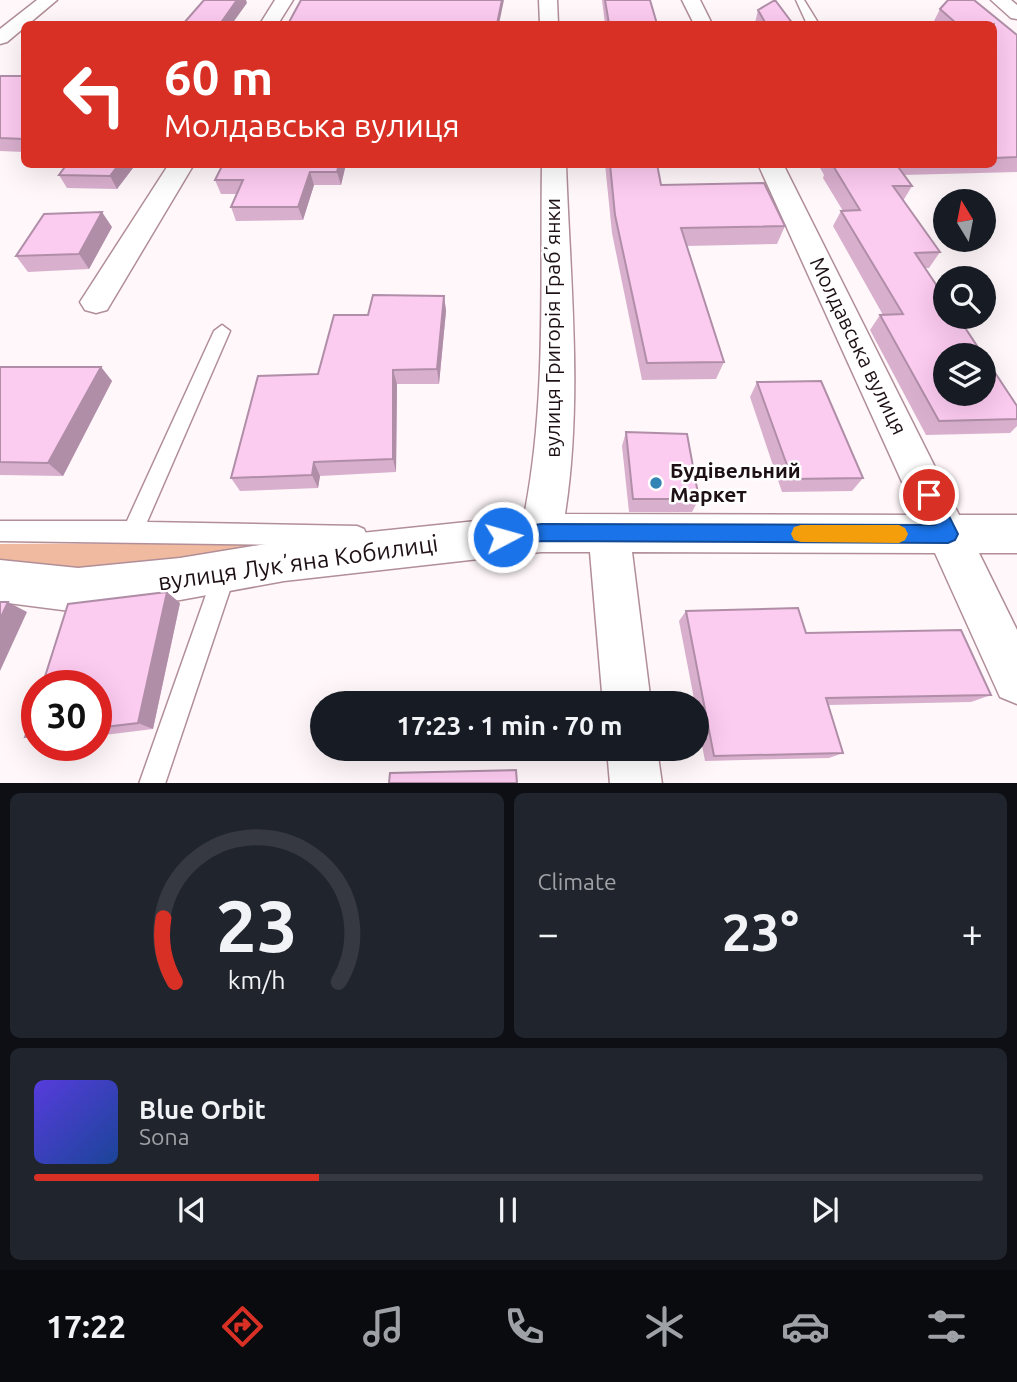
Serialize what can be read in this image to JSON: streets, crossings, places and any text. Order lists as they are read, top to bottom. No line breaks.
{"streets":{"street":["вулиця Григорія Грабʼянки","Молдавська вулиця","вулиця Лукʼяна Кобилиці"]},"crossings":[["вулиця Григорія Грабʼянки","вулиця Лукʼяна Кобилиці"],["Молдавська вулиця","вулиця Лукʼяна Кобилиці"]],"places":["Будівельний Маркет"],"north":"top","page":{"turn":["60 m","Молдавська вулиця"],"limit":"30","trip":"17:23 · 1 min · 70 m","tile":"Climate","heat":["−","23°","+"],"song":["Blue Orbit","Sona"],"tabs":"17:22","gauge":["23","km/h"]}}
